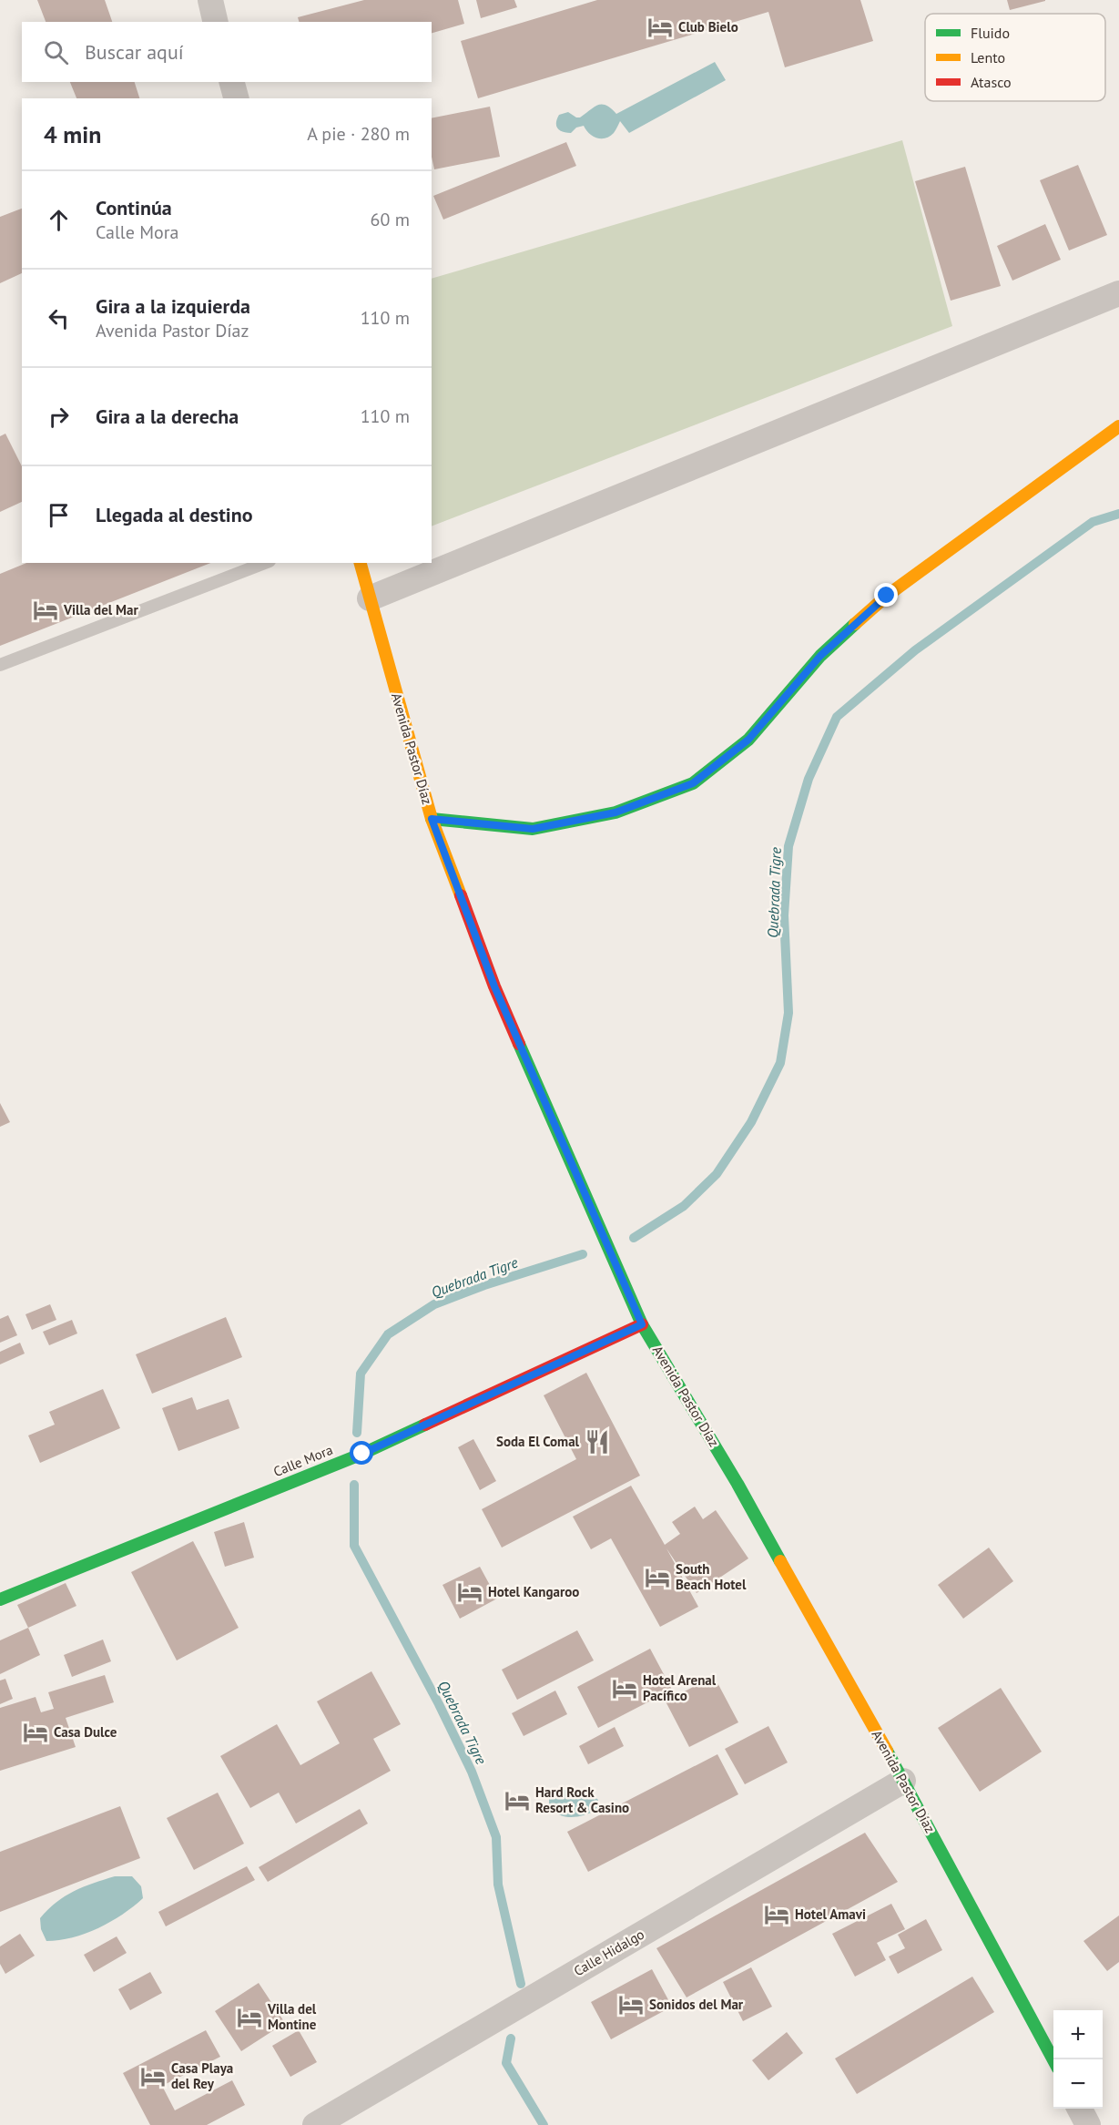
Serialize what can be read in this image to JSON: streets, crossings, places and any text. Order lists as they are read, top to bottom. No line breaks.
{"streets":{"street":["Avenida Pastor Díaz","Calle Mora","Calle Hidalgo"]},"crossings":[["Avenida Pastor Díaz","Calle Mora"],["Avenida Pastor Díaz","Calle Hidalgo"]],"water":["Quebrada Tigre"],"places":{"hotel":["Club Bielo","Villa del Mar","South Beach Hotel","Hotel Kangaroo","Hotel Arenal Pacífico","Casa Dulce","Hard Rock Resort & Casino","Hotel Amavi","Sonidos del Mar","Villa del Montine","Casa Playa del Rey"],"restaurant":["Soda El Comal"]},"legend":["Fluido","Lento","Atasco"],"page":{"search":"Buscar aquí","heading":["4 min","A pie · 280 m"],"list":[["Continúa","Calle Mora","60 m"],["Gira a la izquierda","Avenida Pastor Díaz","110 m"],["Gira a la derecha","110 m"],"Llegada al destino"],"map_buttons":["+","−"]}}
